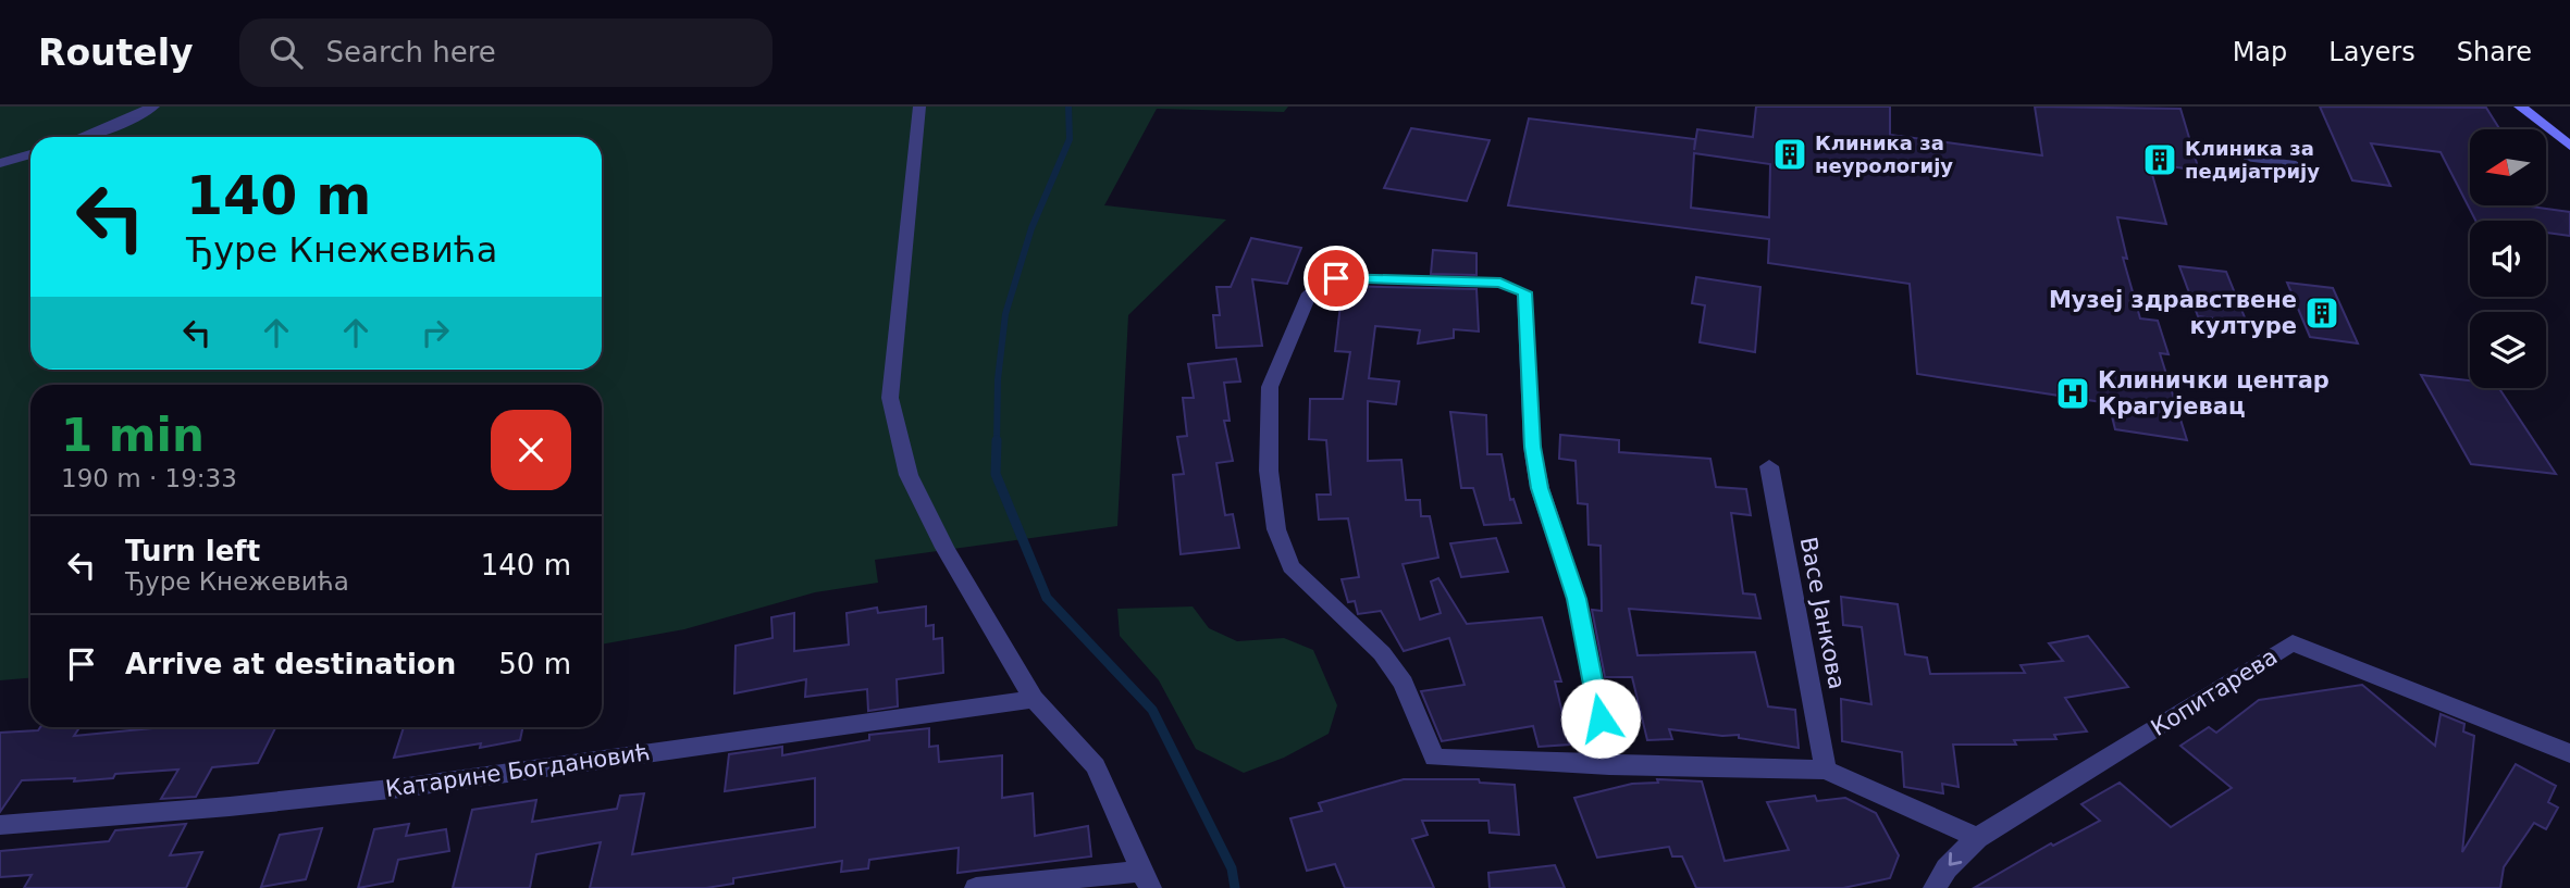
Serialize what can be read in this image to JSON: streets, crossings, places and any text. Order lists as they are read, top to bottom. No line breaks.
{"streets":{"street":["Васе Јанкова","Копитарева","Катарине Богдановић"]},"places":{"building":["Клиника за неурологију","Клиника за педијатрију","Музеј здравствене културе"],"hospital":["Клинички центар Крагујевац"]},"north":"left","page":{"header":"Routely","search":"Search here","nav":["Map","Layers","Share"],"turn":["140 m","Ђуре Кнежевића"],"heading":["1 min","190 m · 19:33"],"list":[{"name":"Turn left","note":"Ђуре Кнежевића","value":"140 m"},{"name":"Arrive at destination","value":"50 m"}]}}
